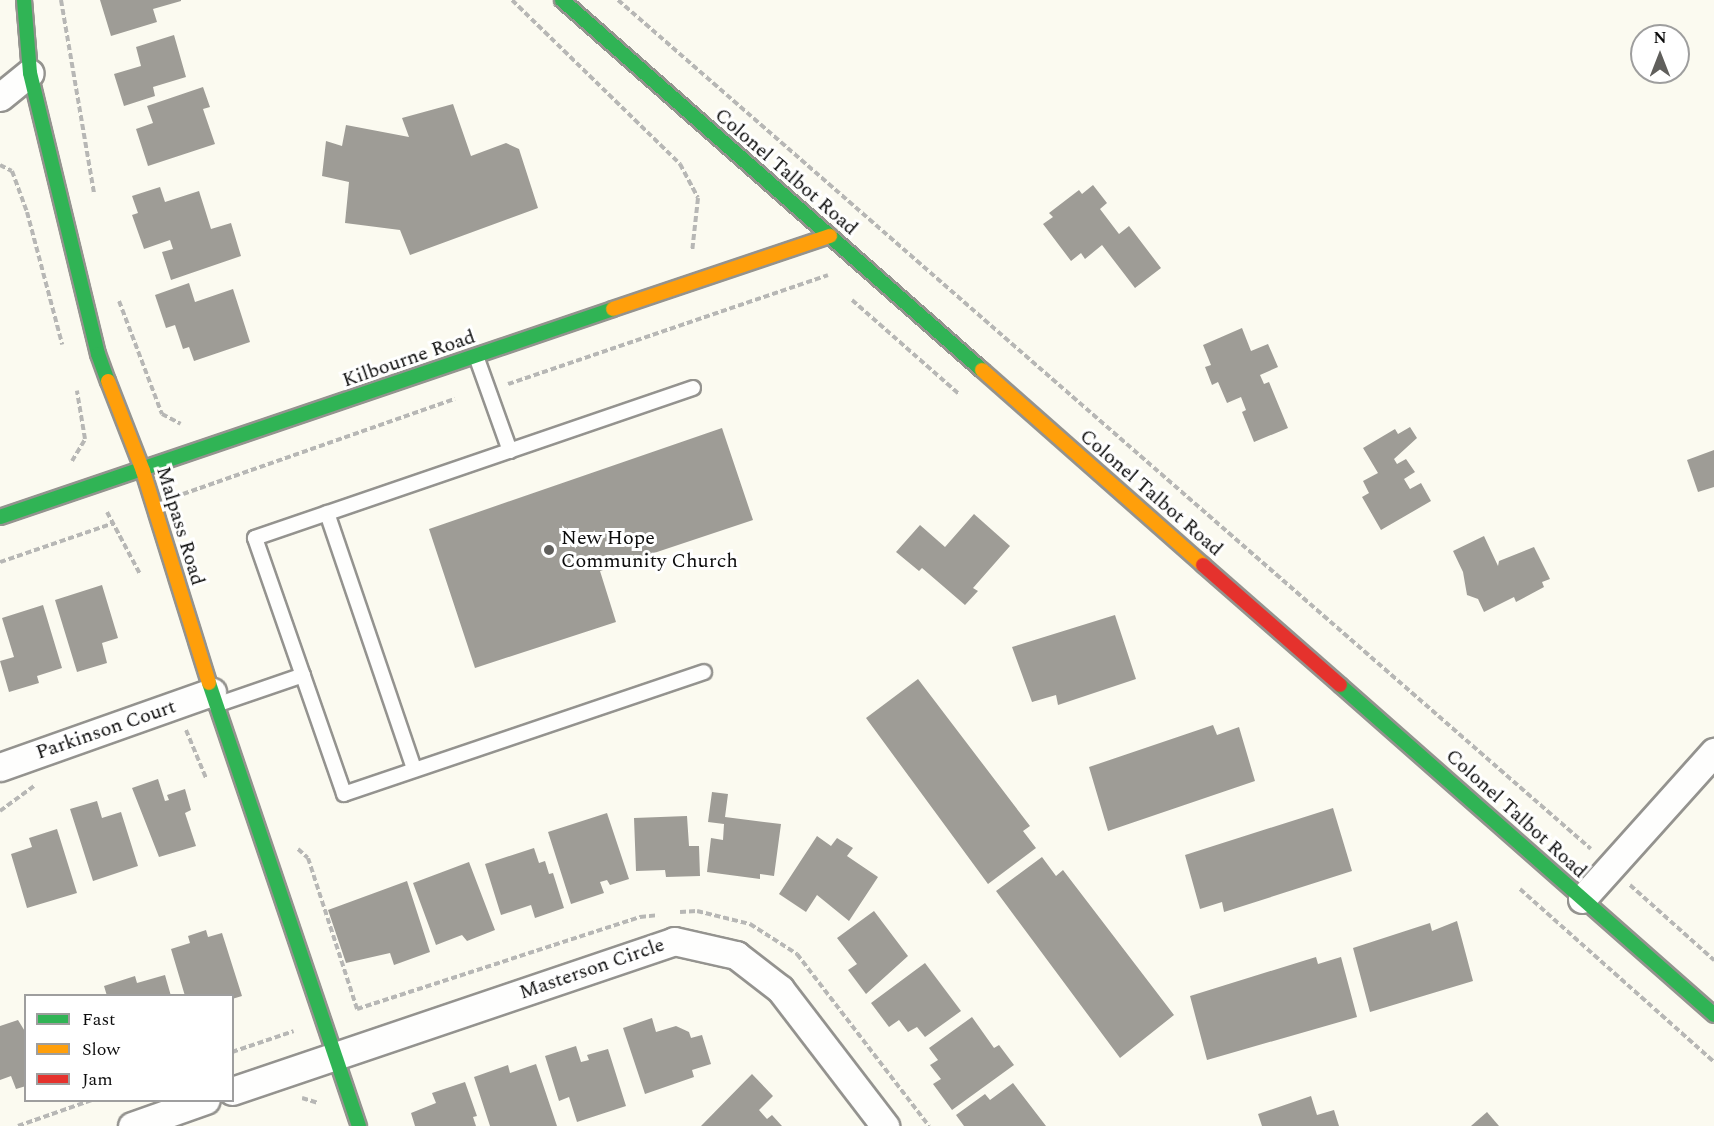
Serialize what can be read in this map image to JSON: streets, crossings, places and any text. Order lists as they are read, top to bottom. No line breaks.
{"streets":{"street":["Colonel Talbot Road","Kilbourne Road","Malpass Road","Parkinson Court","Masterson Circle"]},"crossings":[["Colonel Talbot Road","Kilbourne Road"],["Kilbourne Road","Malpass Road"],["Malpass Road","Parkinson Court"],["Malpass Road","Masterson Circle"]],"places":["New Hope Community Church"],"legend":["Fast","Slow","Jam"],"north":"top"}
